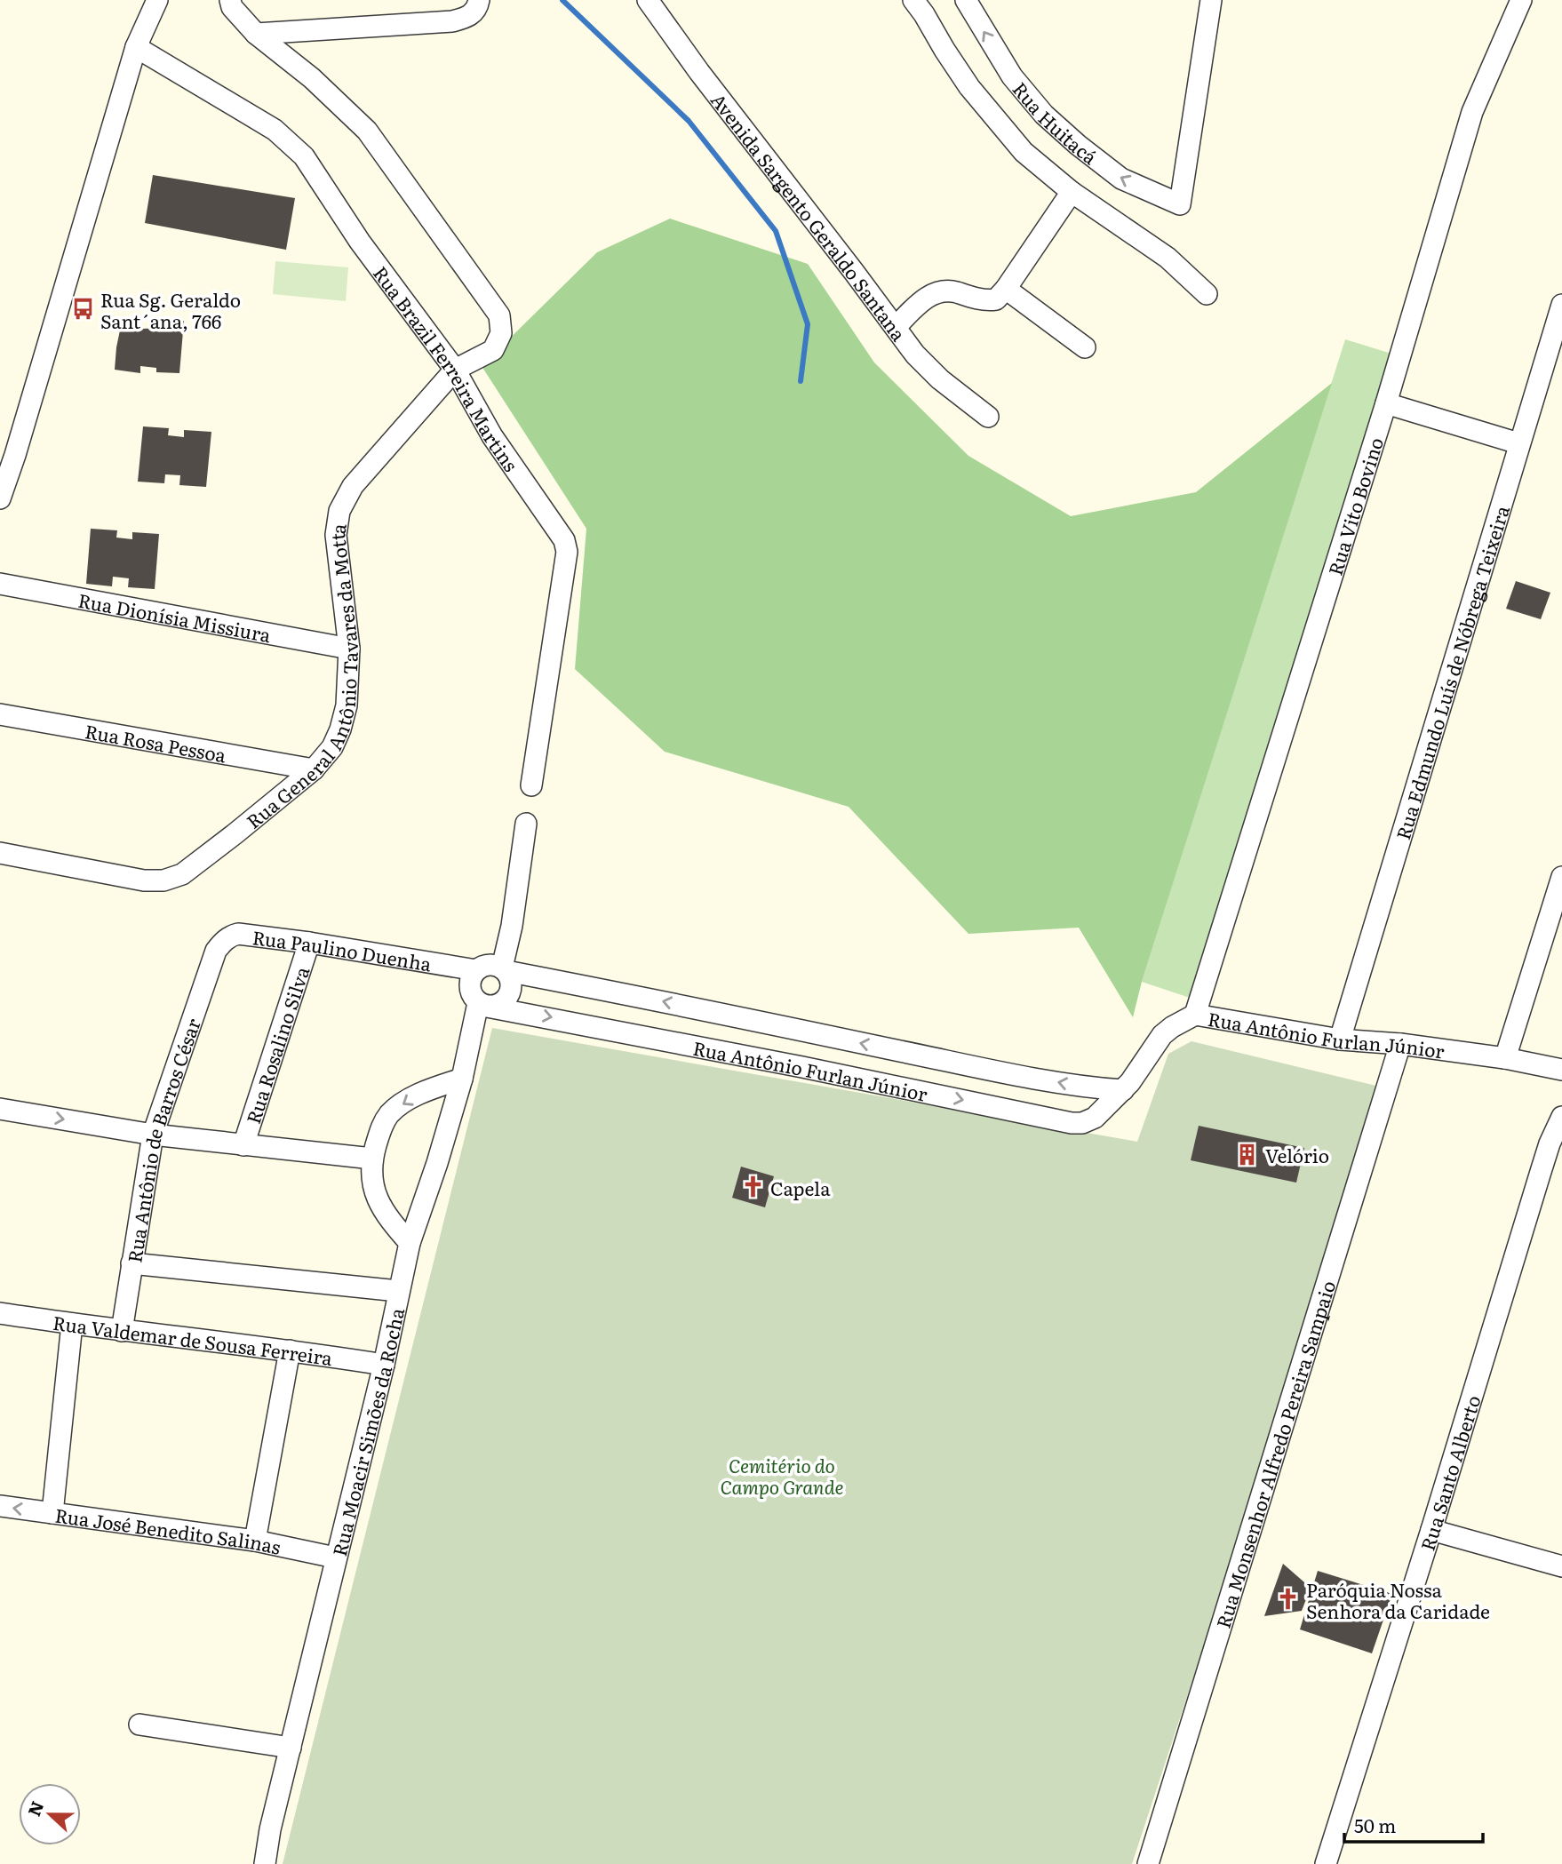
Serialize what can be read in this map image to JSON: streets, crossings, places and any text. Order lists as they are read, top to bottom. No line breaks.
{"streets":{"street":["Rua Huitacá","Avenida Sargento Geraldo Santana","Rua Brazil Ferreira Martins","Rua Vito Bovino","Rua Dionísia Missiura","Rua General Antônio Tavares da Motta","Rua Edmundo Luís de Nóbrega Teixeira","Rua Rosa Pessoa","Rua Paulino Duenha","Rua Antônio Furlan Júnior","Rua Rosalino Silva","Rua Antônio de Barros César","Rua Valdemar de Sousa Ferreira","Rua Moacir Simões da Rocha","Rua Monsenhor Alfredo Pereira Sampaio","Rua Santo Alberto","Rua José Benedito Salinas"]},"crossings":[["Rua Brazil Ferreira Martins","Rua General Antônio Tavares da Motta"],["Rua Vito Bovino","Rua Antônio Furlan Júnior"],["Rua Dionísia Missiura","Rua General Antônio Tavares da Motta"],["Rua General Antônio Tavares da Motta","Rua Rosa Pessoa"],["Rua Edmundo Luís de Nóbrega Teixeira","Rua Antônio Furlan Júnior"],["Rua Paulino Duenha","Rua Antônio Furlan Júnior"],["Rua Paulino Duenha","Rua Rosalino Silva"],["Rua Paulino Duenha","Rua Antônio de Barros César"],["Rua Paulino Duenha","Rua Moacir Simões da Rocha"],["Rua Antônio Furlan Júnior","Rua Moacir Simões da Rocha"],["Rua Antônio Furlan Júnior","Rua Monsenhor Alfredo Pereira Sampaio"],["Rua Antônio de Barros César","Rua Valdemar de Sousa Ferreira"],["Rua Valdemar de Sousa Ferreira","Rua Moacir Simões da Rocha"],["Rua Moacir Simões da Rocha","Rua José Benedito Salinas"]],"parks":["Cemitério do Campo Grande"],"places":{"bus stop":["Rua Sg. Geraldo Sant´ana, 766"],"building":["Velório"],"church":["Capela","Paróquia Nossa Senhora da Caridade"]},"scale_bar":"50 m","north":"left"}
